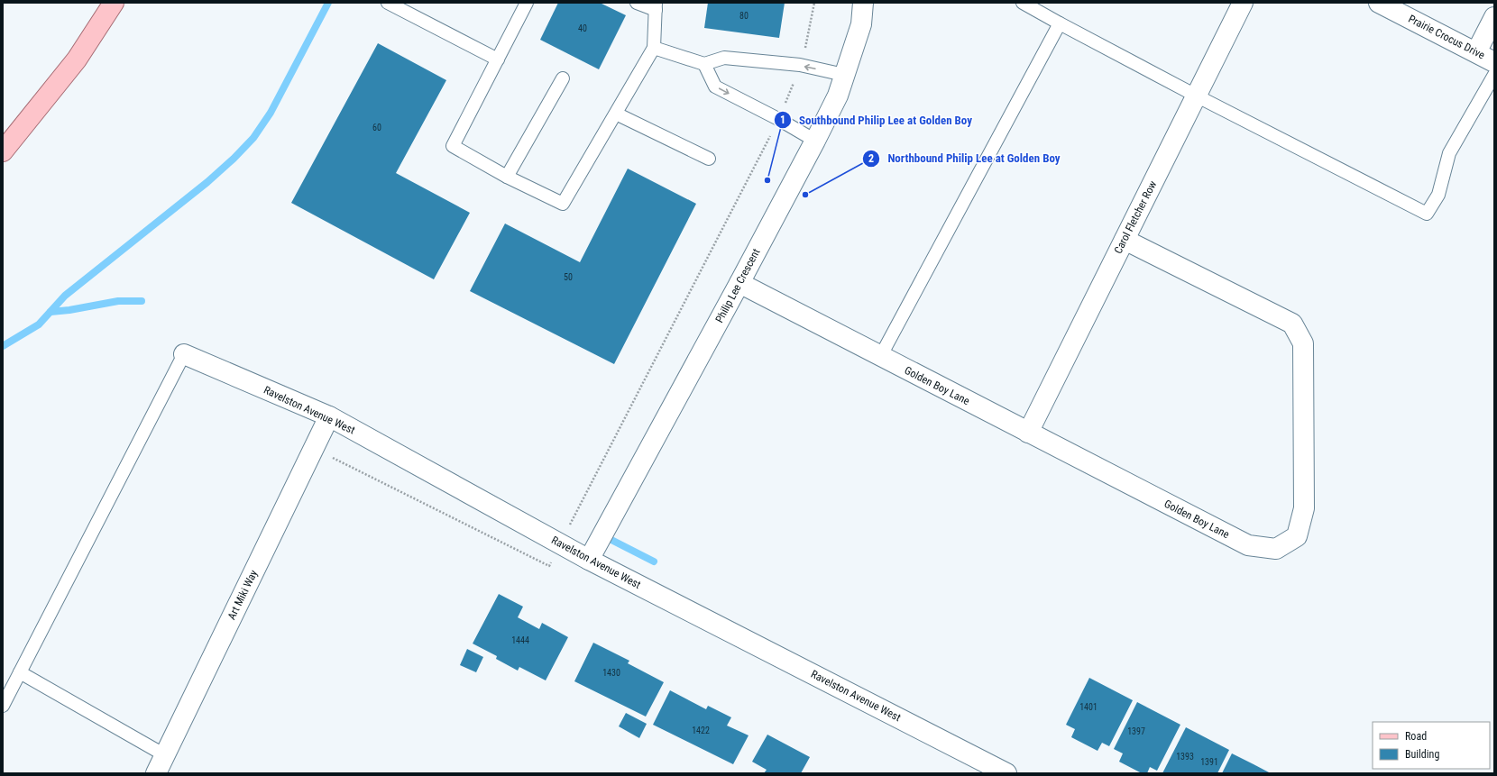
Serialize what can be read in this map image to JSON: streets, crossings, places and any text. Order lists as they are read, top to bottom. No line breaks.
{"streets":{"street":["Prairie Crocus Drive","Carol Fletcher Row","Philip Lee Crescent","Golden Boy Lane","Ravelston Avenue West","Art Miki Way"]},"crossings":[["Carol Fletcher Row","Golden Boy Lane"],["Philip Lee Crescent","Golden Boy Lane"],["Philip Lee Crescent","Ravelston Avenue West"],["Ravelston Avenue West","Art Miki Way"]],"places":["Southbound Philip Lee at Golden Boy","Northbound Philip Lee at Golden Boy"],"house_numbers":["80","40","60","50","1444","1430","1401","1422","1397","1393","1391"],"legend":["Road","Building"]}
